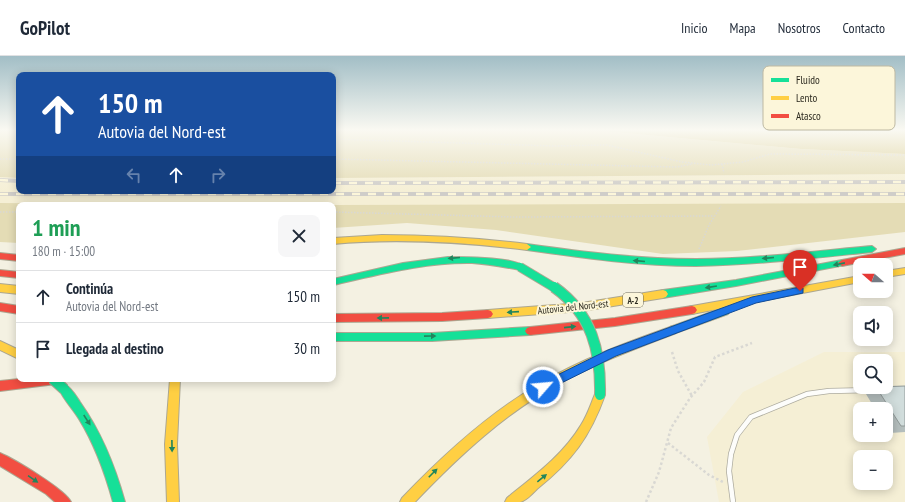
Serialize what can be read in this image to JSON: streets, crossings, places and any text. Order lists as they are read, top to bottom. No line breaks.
{"streets":{"highway":["A-2","Autovia del Nord-est"]},"legend":["Fluido","Lento","Atasco"],"north":"left","page":{"header":"GoPilot","nav":["Inicio","Mapa","Nosotros","Contacto"],"turn":["150 m","Autovia del Nord-est"],"heading":["1 min","180 m · 15:00"],"map_buttons":["+","−"],"list":[{"name":"Continúa","note":"Autovia del Nord-est","value":"150 m"},{"name":"Llegada al destino","value":"30 m"}]}}
